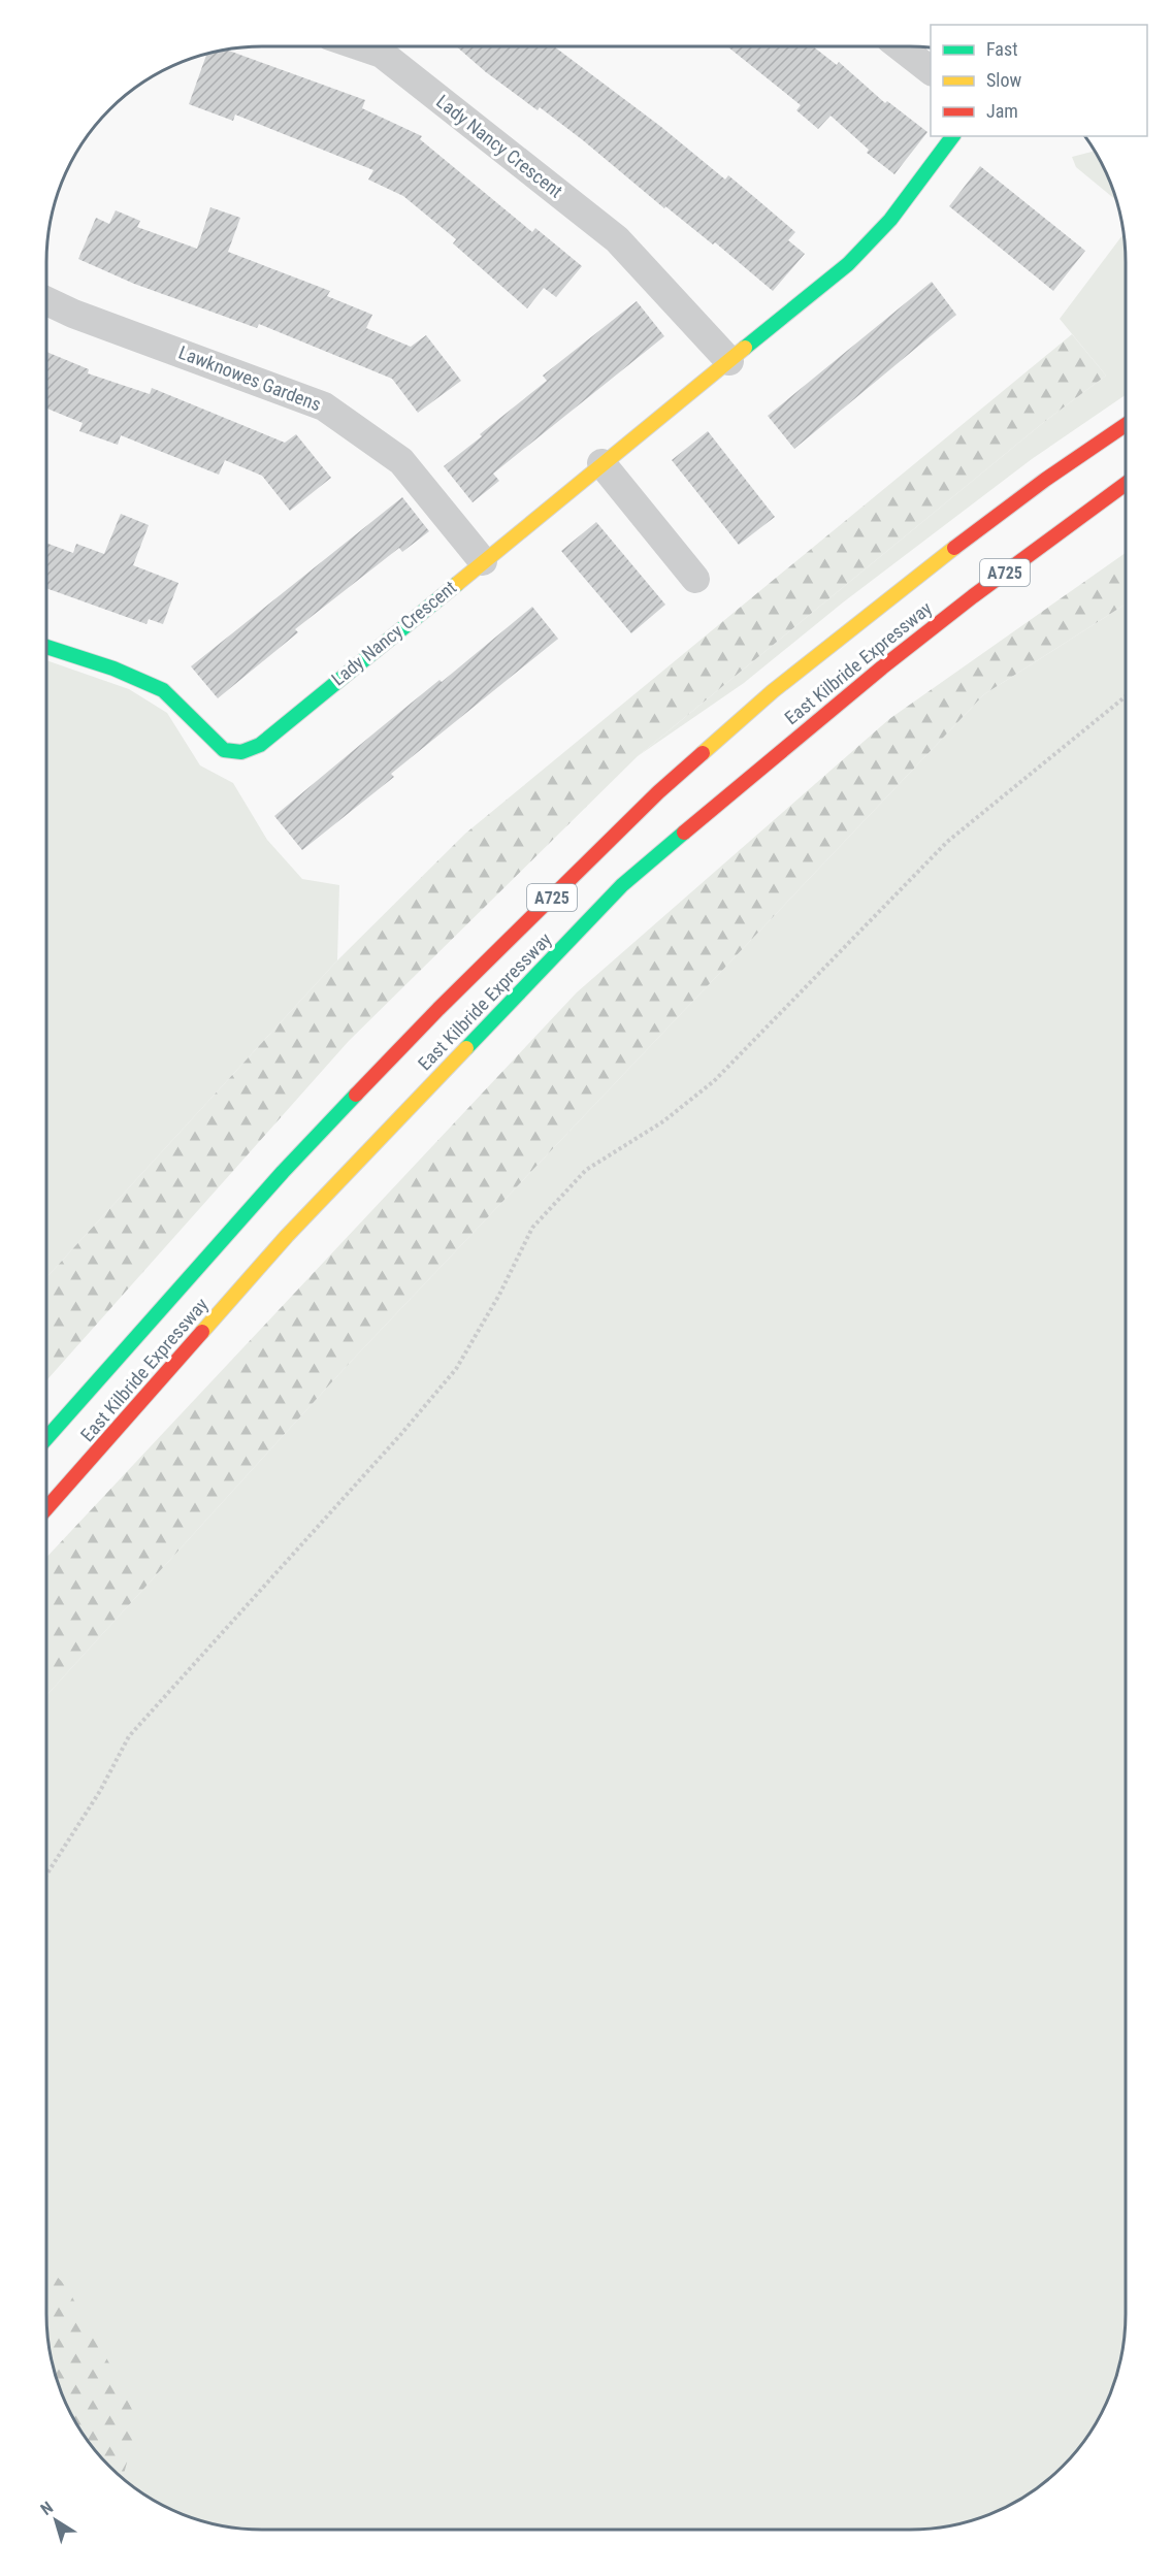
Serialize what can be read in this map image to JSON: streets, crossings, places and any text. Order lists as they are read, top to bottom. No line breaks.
{"streets":{"main road":["Lady Nancy Crescent","A725","East Kilbride Expressway"],"street":["Lawknowes Gardens"]},"crossings":[["Lady Nancy Crescent","Lawknowes Gardens"]],"legend":["Fast","Slow","Jam"],"north":"top left"}
